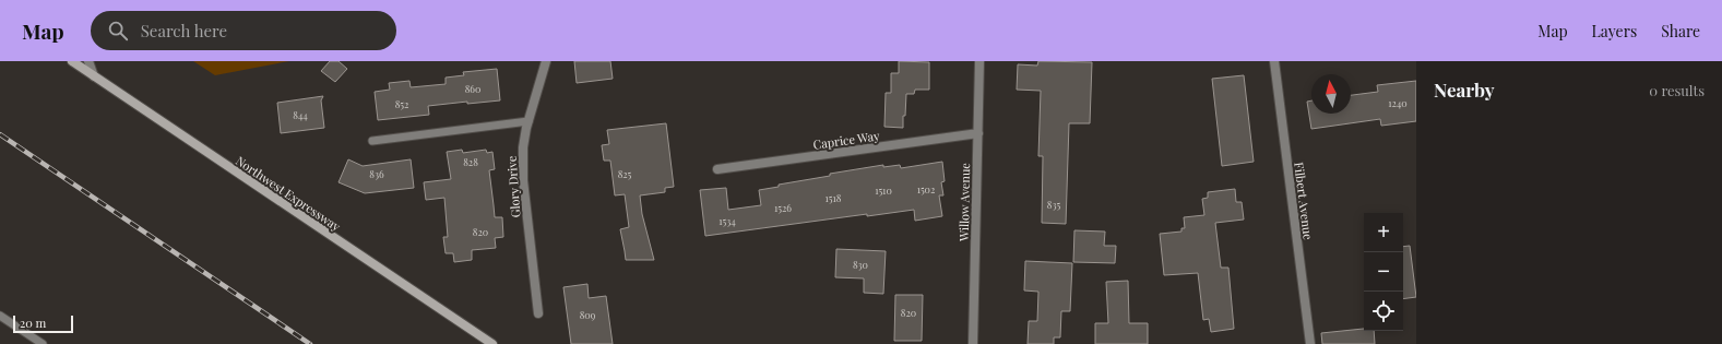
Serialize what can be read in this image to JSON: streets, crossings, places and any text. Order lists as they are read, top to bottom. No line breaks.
{"streets":{"main road":["Northwest Expressway"],"street":["Caprice Way","Glory Drive","Filbert Avenue","Willow Avenue"]},"crossings":[["Caprice Way","Willow Avenue"]],"house_numbers":["860","1240","852","844","828","836","825","1502","1510","1518","835","1526","1534","820","830","820","809"],"scale_bar":"20 m","north":"top","page":{"header":"Map","search":"Search here","nav":["Map","Layers","Share"],"heading":["Nearby","0 results"],"map_buttons":["+","−"],"scale":"20 m"}}
